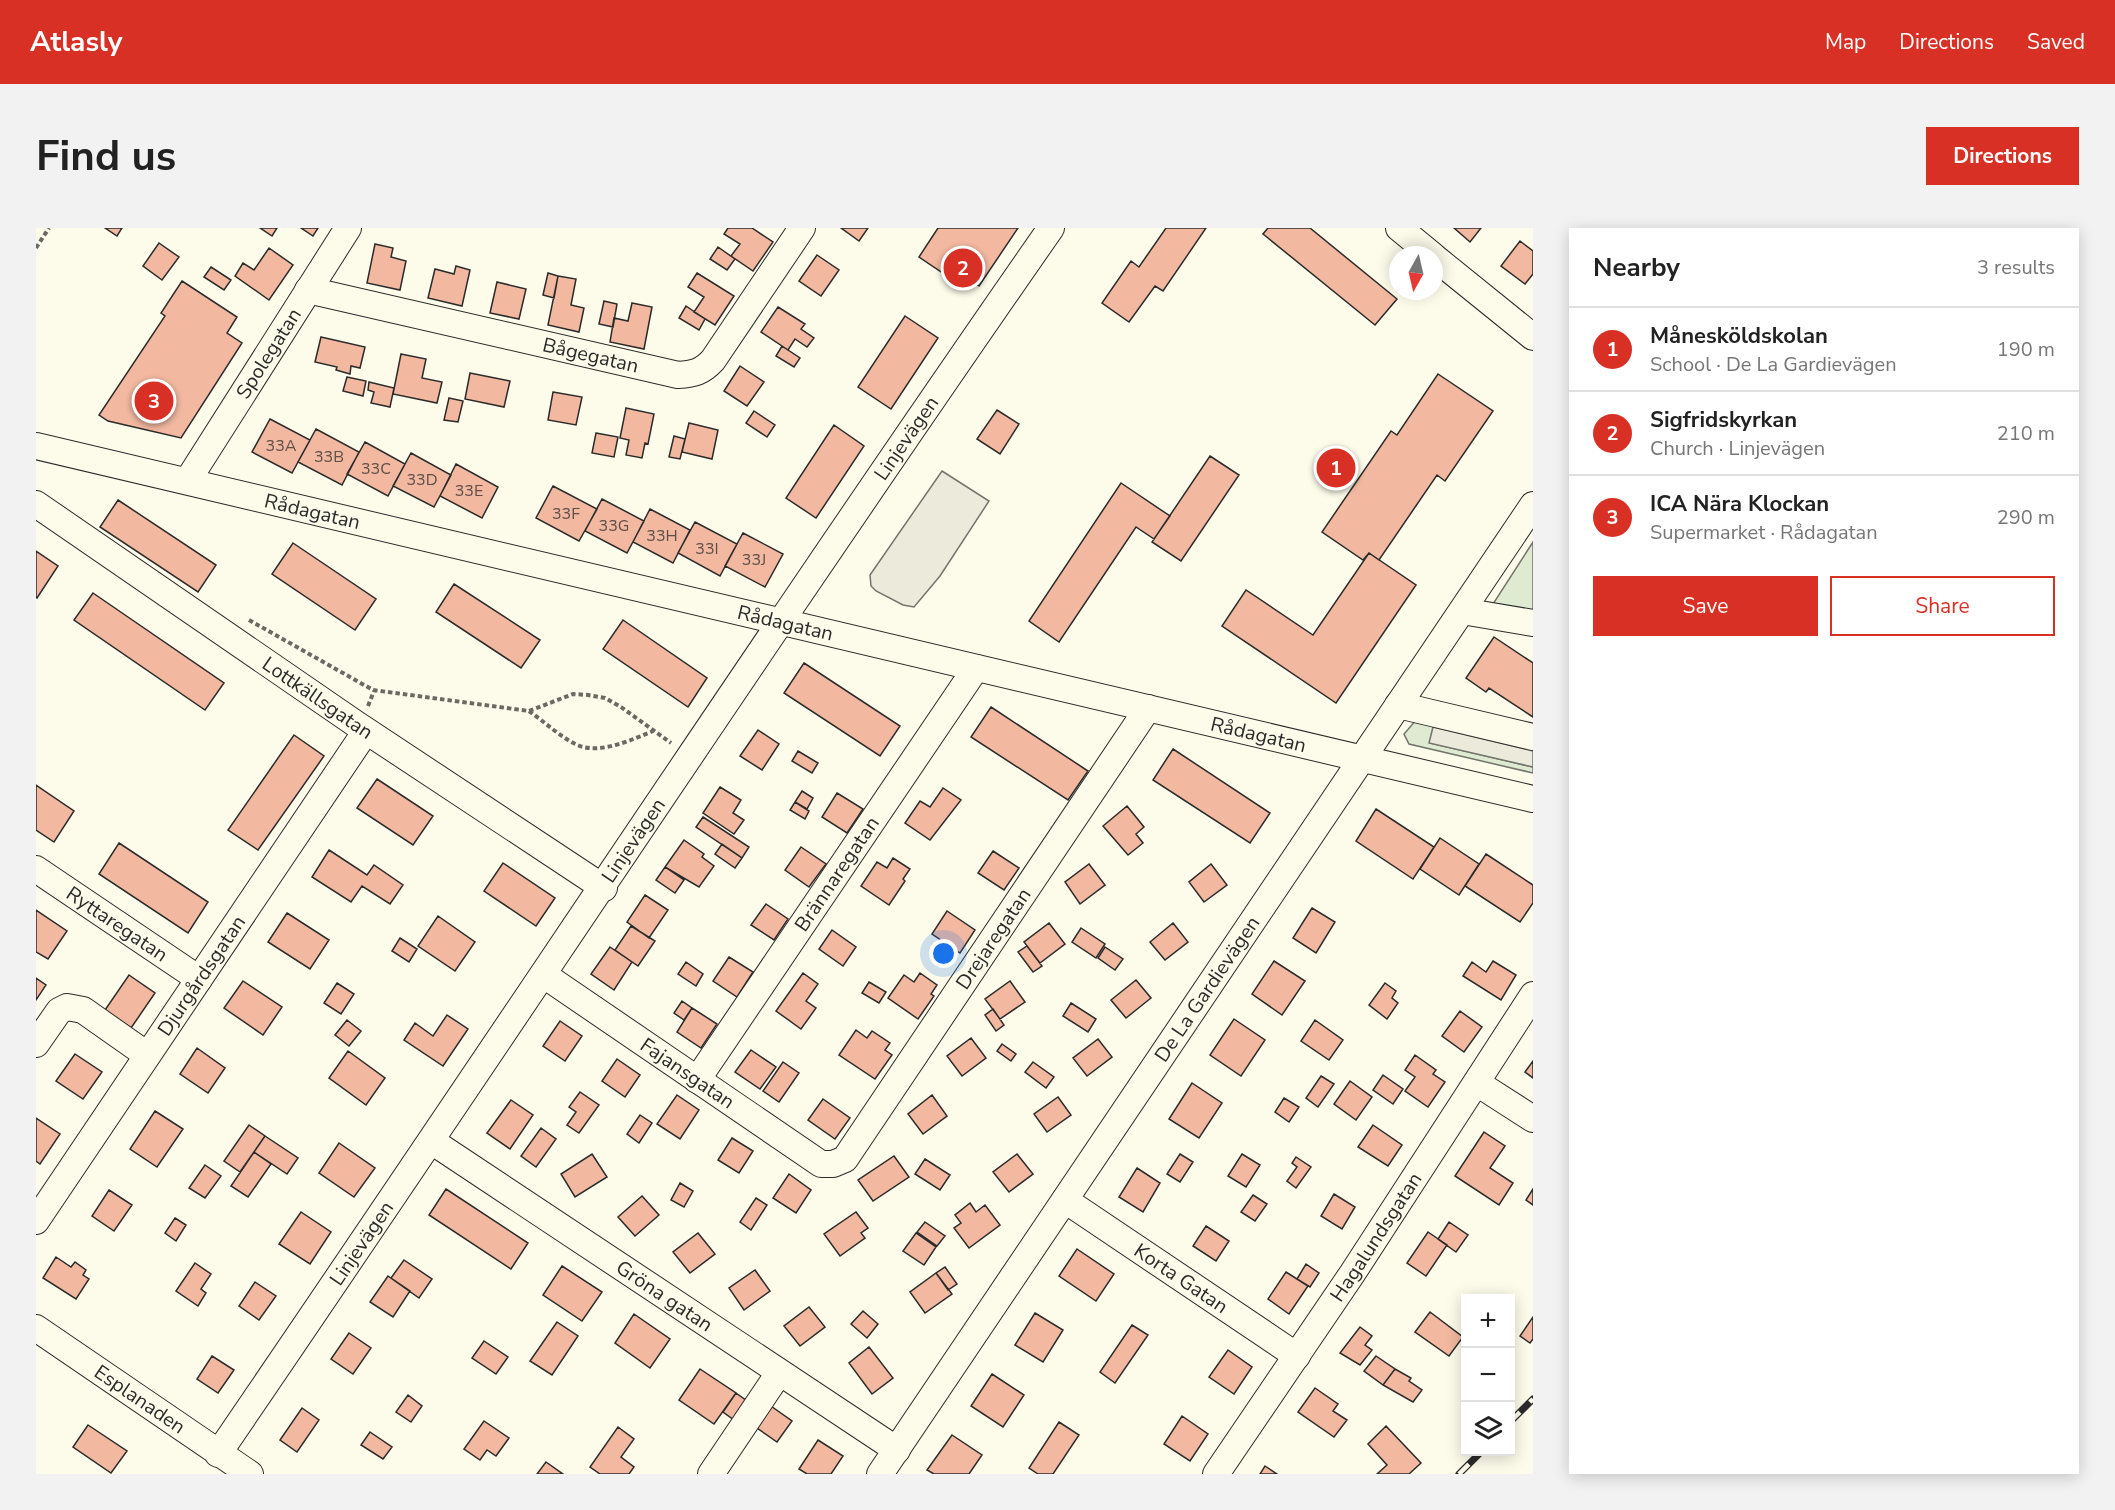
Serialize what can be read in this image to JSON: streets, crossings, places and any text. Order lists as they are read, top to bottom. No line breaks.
{"streets":{"street":["Spolegatan","Bågegatan","Linjevägen","Rådagatan","Lottkällsgatan","Brännaregatan","Ryttaregatan","Drejaregatan","Djurgårdsgatan","De La Gardievägen","Fajansgatan","Hagalundsgatan","Korta Gatan","Gröna gatan","Esplanaden"]},"crossings":[["Spolegatan","Bågegatan"],["Spolegatan","Rådagatan"],["Linjevägen","Rådagatan"],["Linjevägen","Lottkällsgatan"],["Linjevägen","Fajansgatan"],["Linjevägen","Gröna gatan"],["Linjevägen","Esplanaden"],["Rådagatan","Brännaregatan"],["Rådagatan","Drejaregatan"],["Rådagatan","De La Gardievägen"],["Lottkällsgatan","Djurgårdsgatan"],["Brännaregatan","Fajansgatan"],["Ryttaregatan","Djurgårdsgatan"],["Drejaregatan","Fajansgatan"],["De La Gardievägen","Korta Gatan"],["De La Gardievägen","Gröna gatan"],["Hagalundsgatan","Korta Gatan"]],"house_numbers":["33A","33B","33C","33D","33E","33F","33G","33H","33I","33J"],"north":"bottom","page":{"header":"Atlasly","nav":["Map","Directions","Saved"],"buttons":["Directions",["Save","Share"]],"title":"Find us","heading":["Nearby","3 results"],"pins":["2","3","1"],"list":[{"mark":"1","name":"Månesköldskolan","note":"School · De La Gardievägen","value":"190 m"},{"mark":"2","name":"Sigfridskyrkan","note":"Church · Linjevägen","value":"210 m"},{"mark":"3","name":"ICA Nära Klockan","note":"Supermarket · Rådagatan","value":"290 m"}],"map_buttons":["+","−"]}}
